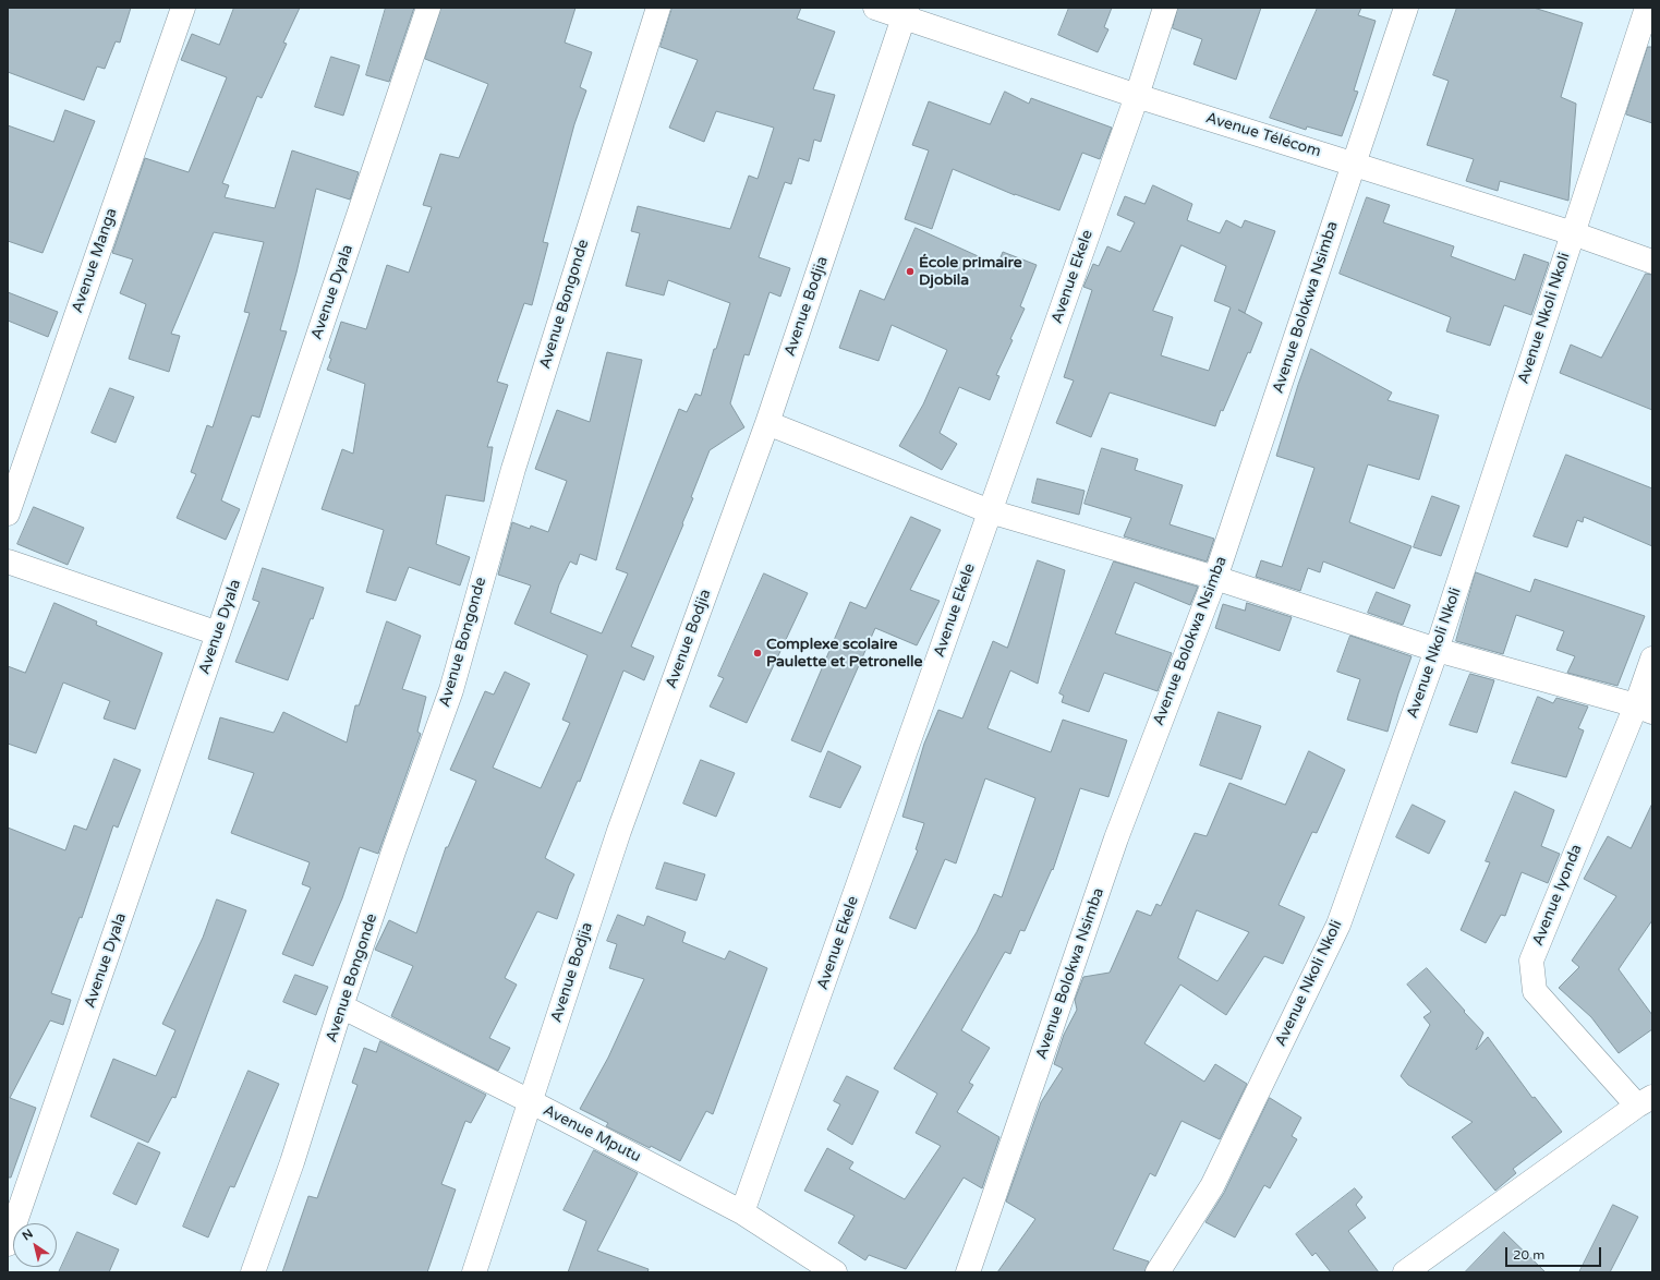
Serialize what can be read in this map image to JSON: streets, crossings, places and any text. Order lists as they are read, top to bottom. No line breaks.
{"streets":{"street":["Avenue Télécom","Avenue Manga","Avenue Ekele","Avenue Dyala","Avenue Bongonde","Avenue Bodjia","Avenue Bolokwa Nsimba","Avenue Nkoli Nkoli","Avenue Iyonda","Avenue Mputu"]},"crossings":[["Avenue Télécom","Avenue Ekele"],["Avenue Télécom","Avenue Bodjia"],["Avenue Télécom","Avenue Bolokwa Nsimba"],["Avenue Télécom","Avenue Nkoli Nkoli"],["Avenue Ekele","Avenue Mputu"],["Avenue Bongonde","Avenue Mputu"],["Avenue Bodjia","Avenue Mputu"]],"places":["École primaire Djobila","Complexe scolaire Paulette et Petronelle"],"scale_bar":"20 m","north":"top left"}
